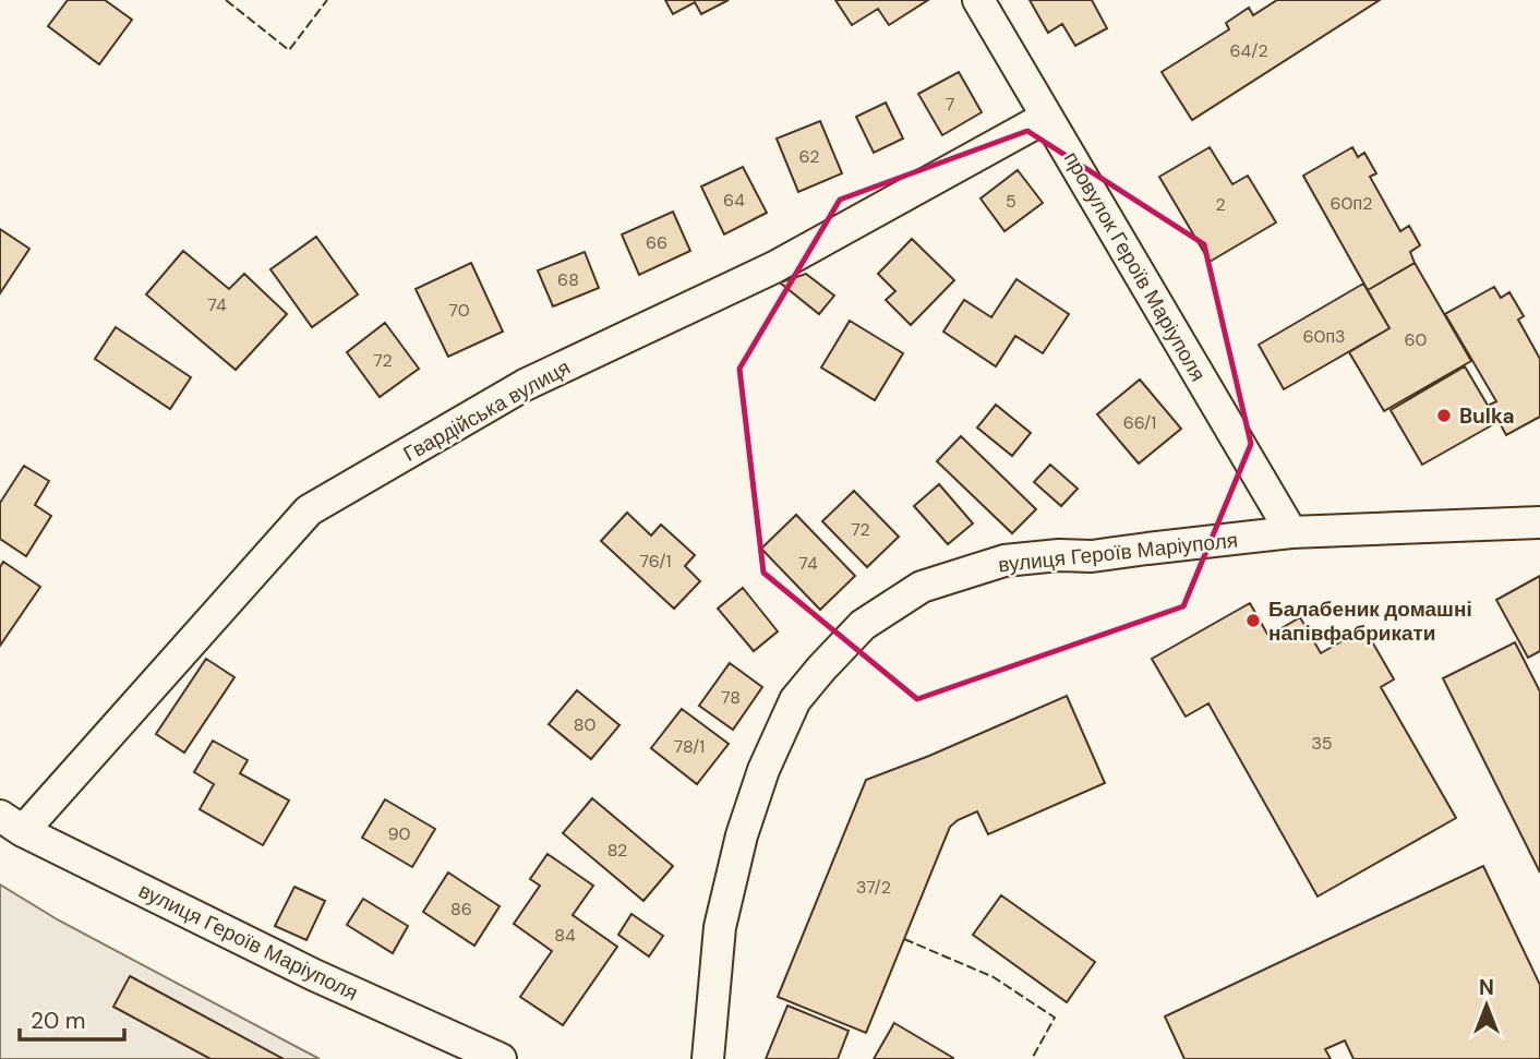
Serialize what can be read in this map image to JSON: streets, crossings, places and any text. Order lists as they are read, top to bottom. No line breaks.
{"streets":{"street":["провулок Героїв Маріуполя","Гвардійська вулиця","вулиця Героїв Маріуполя"]},"crossings":[["провулок Героїв Маріуполя","Гвардійська вулиця"],["провулок Героїв Маріуполя","вулиця Героїв Маріуполя"],["Гвардійська вулиця","вулиця Героїв Маріуполя"]],"places":["Bulka","Балабеник домашні напівфабрикати"],"house_numbers":["64/2","7","62","64","5","60п2","2","66","68","74","70","60п3","60","72","66/1","72","76/1","74","78","80","35","78/1","90","82","37/2","86","84"],"scale_bar":"20 m","north":"top"}
